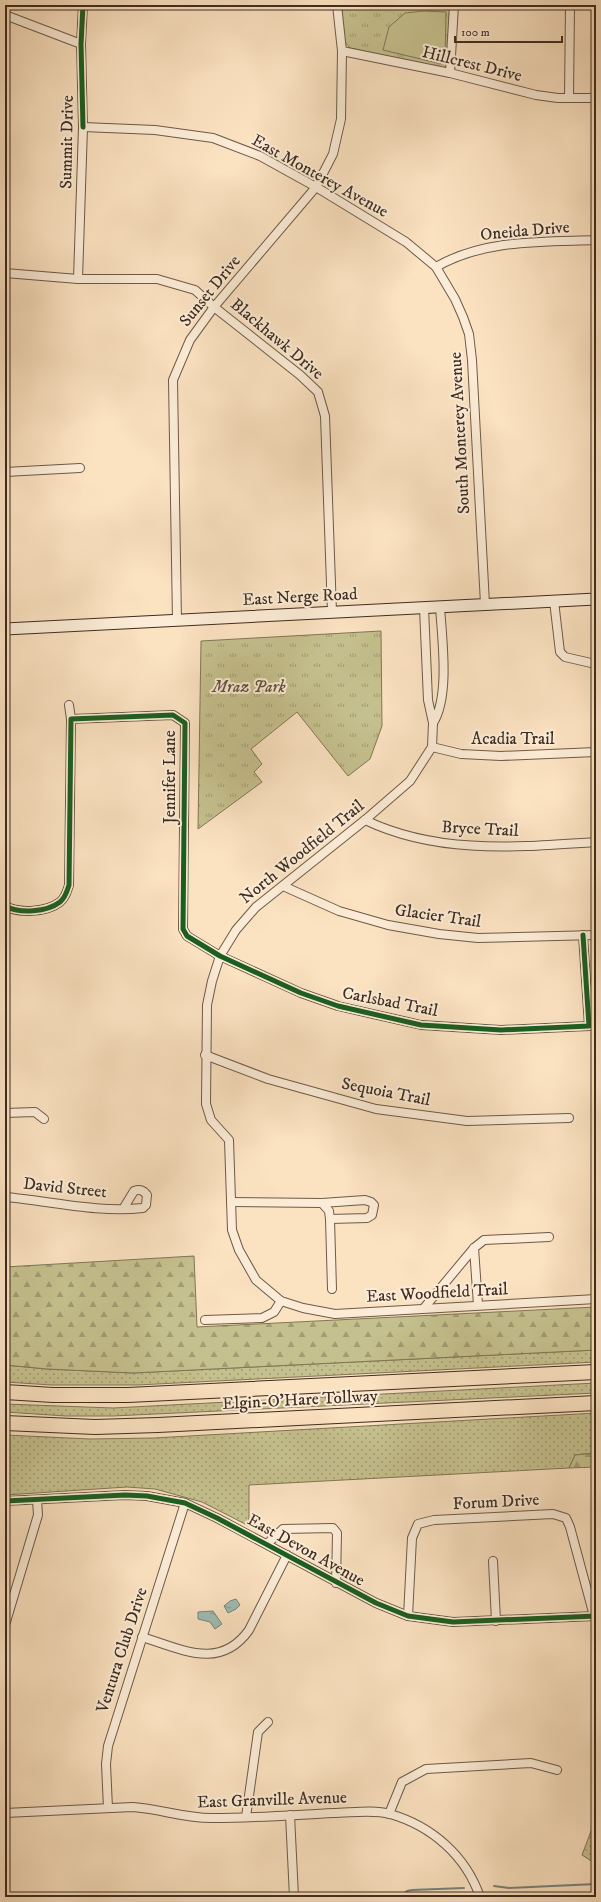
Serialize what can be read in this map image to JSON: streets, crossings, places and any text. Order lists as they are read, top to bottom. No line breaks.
{"streets":{"highway":["Elgin-O'Hare Tollway"],"main road":["East Nerge Road"],"street":["Hillcrest Drive","Summit Drive","East Monterey Avenue","Oneida Drive","Sunset Drive","Blackhawk Drive","South Monterey Avenue","Acadia Trail","Jennifer Lane","Bryce Trail","North Woodfield Trail","Glacier Trail","Carlsbad Trail","Sequoia Trail","David Street","East Woodfield Trail","Forum Drive","East Devon Avenue","Ventura Club Drive","East Granville Avenue"]},"crossings":[["Hillcrest Drive","Sunset Drive"],["Summit Drive","East Monterey Avenue"],["Summit Drive","Blackhawk Drive"],["East Monterey Avenue","Oneida Drive"],["East Monterey Avenue","Sunset Drive"],["East Monterey Avenue","South Monterey Avenue"],["Oneida Drive","South Monterey Avenue"],["Sunset Drive","Blackhawk Drive"],["Sunset Drive","East Nerge Road"],["Blackhawk Drive","East Nerge Road"],["South Monterey Avenue","East Nerge Road"],["Acadia Trail","North Woodfield Trail"],["Jennifer Lane","North Woodfield Trail"],["Jennifer Lane","Carlsbad Trail"],["Bryce Trail","North Woodfield Trail"],["North Woodfield Trail","Glacier Trail"],["North Woodfield Trail","Carlsbad Trail"],["North Woodfield Trail","Sequoia Trail"],["North Woodfield Trail","East Woodfield Trail"],["Glacier Trail","Carlsbad Trail"],["Forum Drive","East Devon Avenue"],["East Devon Avenue","Ventura Club Drive"],["Ventura Club Drive","East Granville Avenue"]],"parks":["Mraz Park"],"scale_bar":"100 m"}
